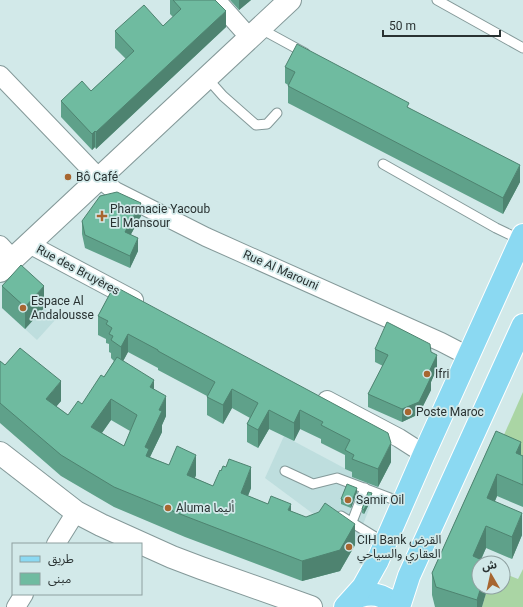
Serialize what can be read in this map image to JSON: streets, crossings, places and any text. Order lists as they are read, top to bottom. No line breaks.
{"streets":{"street":["Rue des Bruyères","Rue Al Marouni"]},"places":{"other":["Bô Café","Espace Al Andalousse","Ifri","Poste Maroc","Samir Oil","Aluma أليما","CIH Bank القرض العقاري والسياحي"],"health":["Pharmacie Yacoub El Mansour"]},"legend":["طريق","مبنى"],"scale_bar":"50 m","north":"top"}
